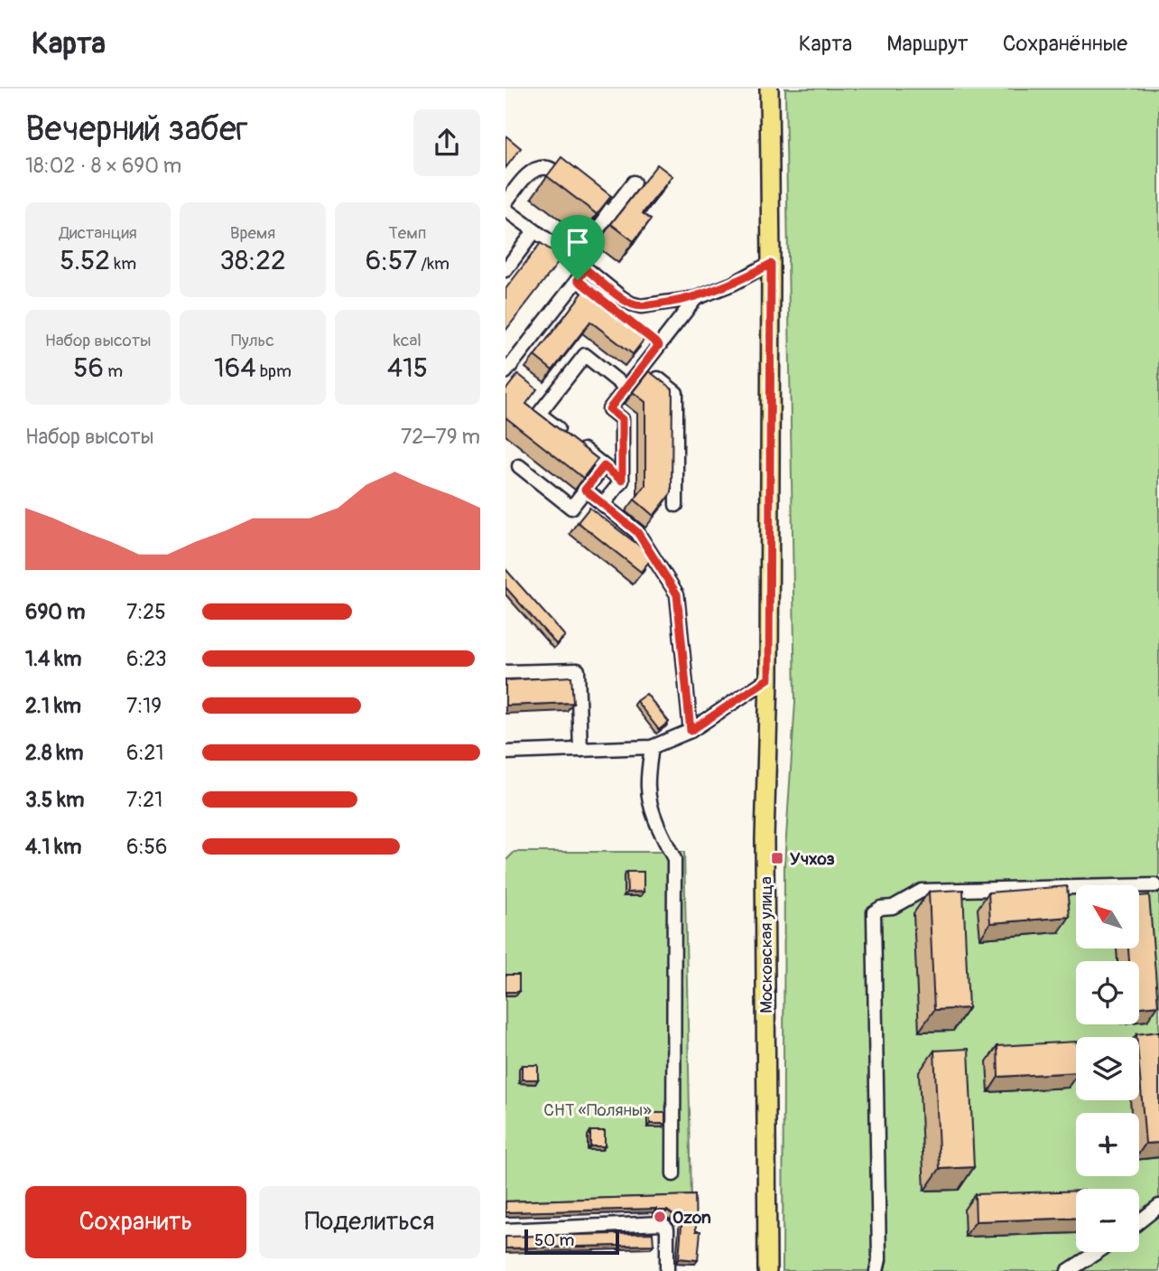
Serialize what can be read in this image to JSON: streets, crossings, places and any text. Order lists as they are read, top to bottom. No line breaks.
{"streets":{"main road":["Московская улица"]},"parks":["СНТ «Поляны»"],"places":{"transit":["Учхоз"],"other":["Ozon"]},"scale_bar":"50 m","north":"top left","page":{"header":"Карта","nav":["Карта","Маршрут","Сохранённые"],"heading":["Вечерний забег","18:02 · 8 × 690 m"],"stats":[["Дистанция","5.52 km"],["Время","38:22"],["Темп","6:57 /km"],["Набор высоты","56 m"],["Пульс","164 bpm"],["kcal","415"]],"chart":["Набор высоты","72–79 m"],"list":[{"name":"690 m","note":"7:25"},{"name":"1.4 km","note":"6:23"},{"name":"2.1 km","note":"7:19"},{"name":"2.8 km","note":"6:21"},{"name":"3.5 km","note":"7:21"},{"name":"4.1 km","note":"6:56"}],"map_buttons":["+","−"],"buttons":["Сохранить","Поделиться"],"scale":"50 m"}}
